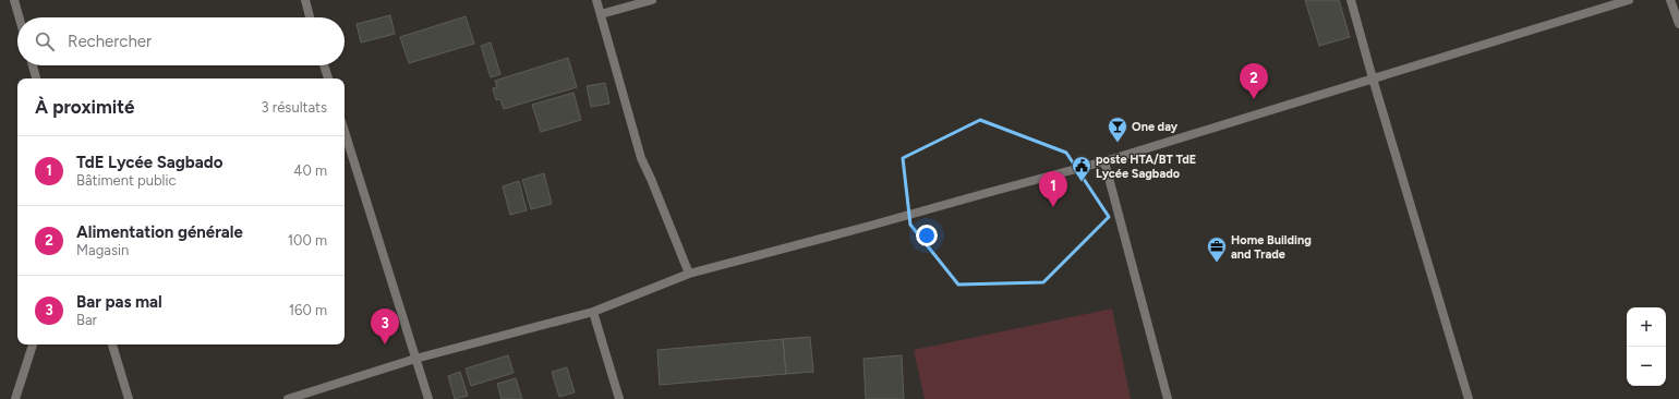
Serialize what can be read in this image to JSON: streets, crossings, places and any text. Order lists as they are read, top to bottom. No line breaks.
{"places":{"bar":["One day"],"public building":["poste HTA/BT TdE Lycée Sagbado"],"office":["Home Building and Trade"]},"page":{"search":"Rechercher","pins":["2","1","3"],"heading":["À proximité","3 résultats"],"list":[{"mark":"1","name":"TdE Lycée Sagbado","note":"Bâtiment public","value":"40 m"},{"mark":"2","name":"Alimentation générale","note":"Magasin","value":"100 m"},{"mark":"3","name":"Bar pas mal","note":"Bar","value":"160 m"}],"map_buttons":["+","−"]}}
